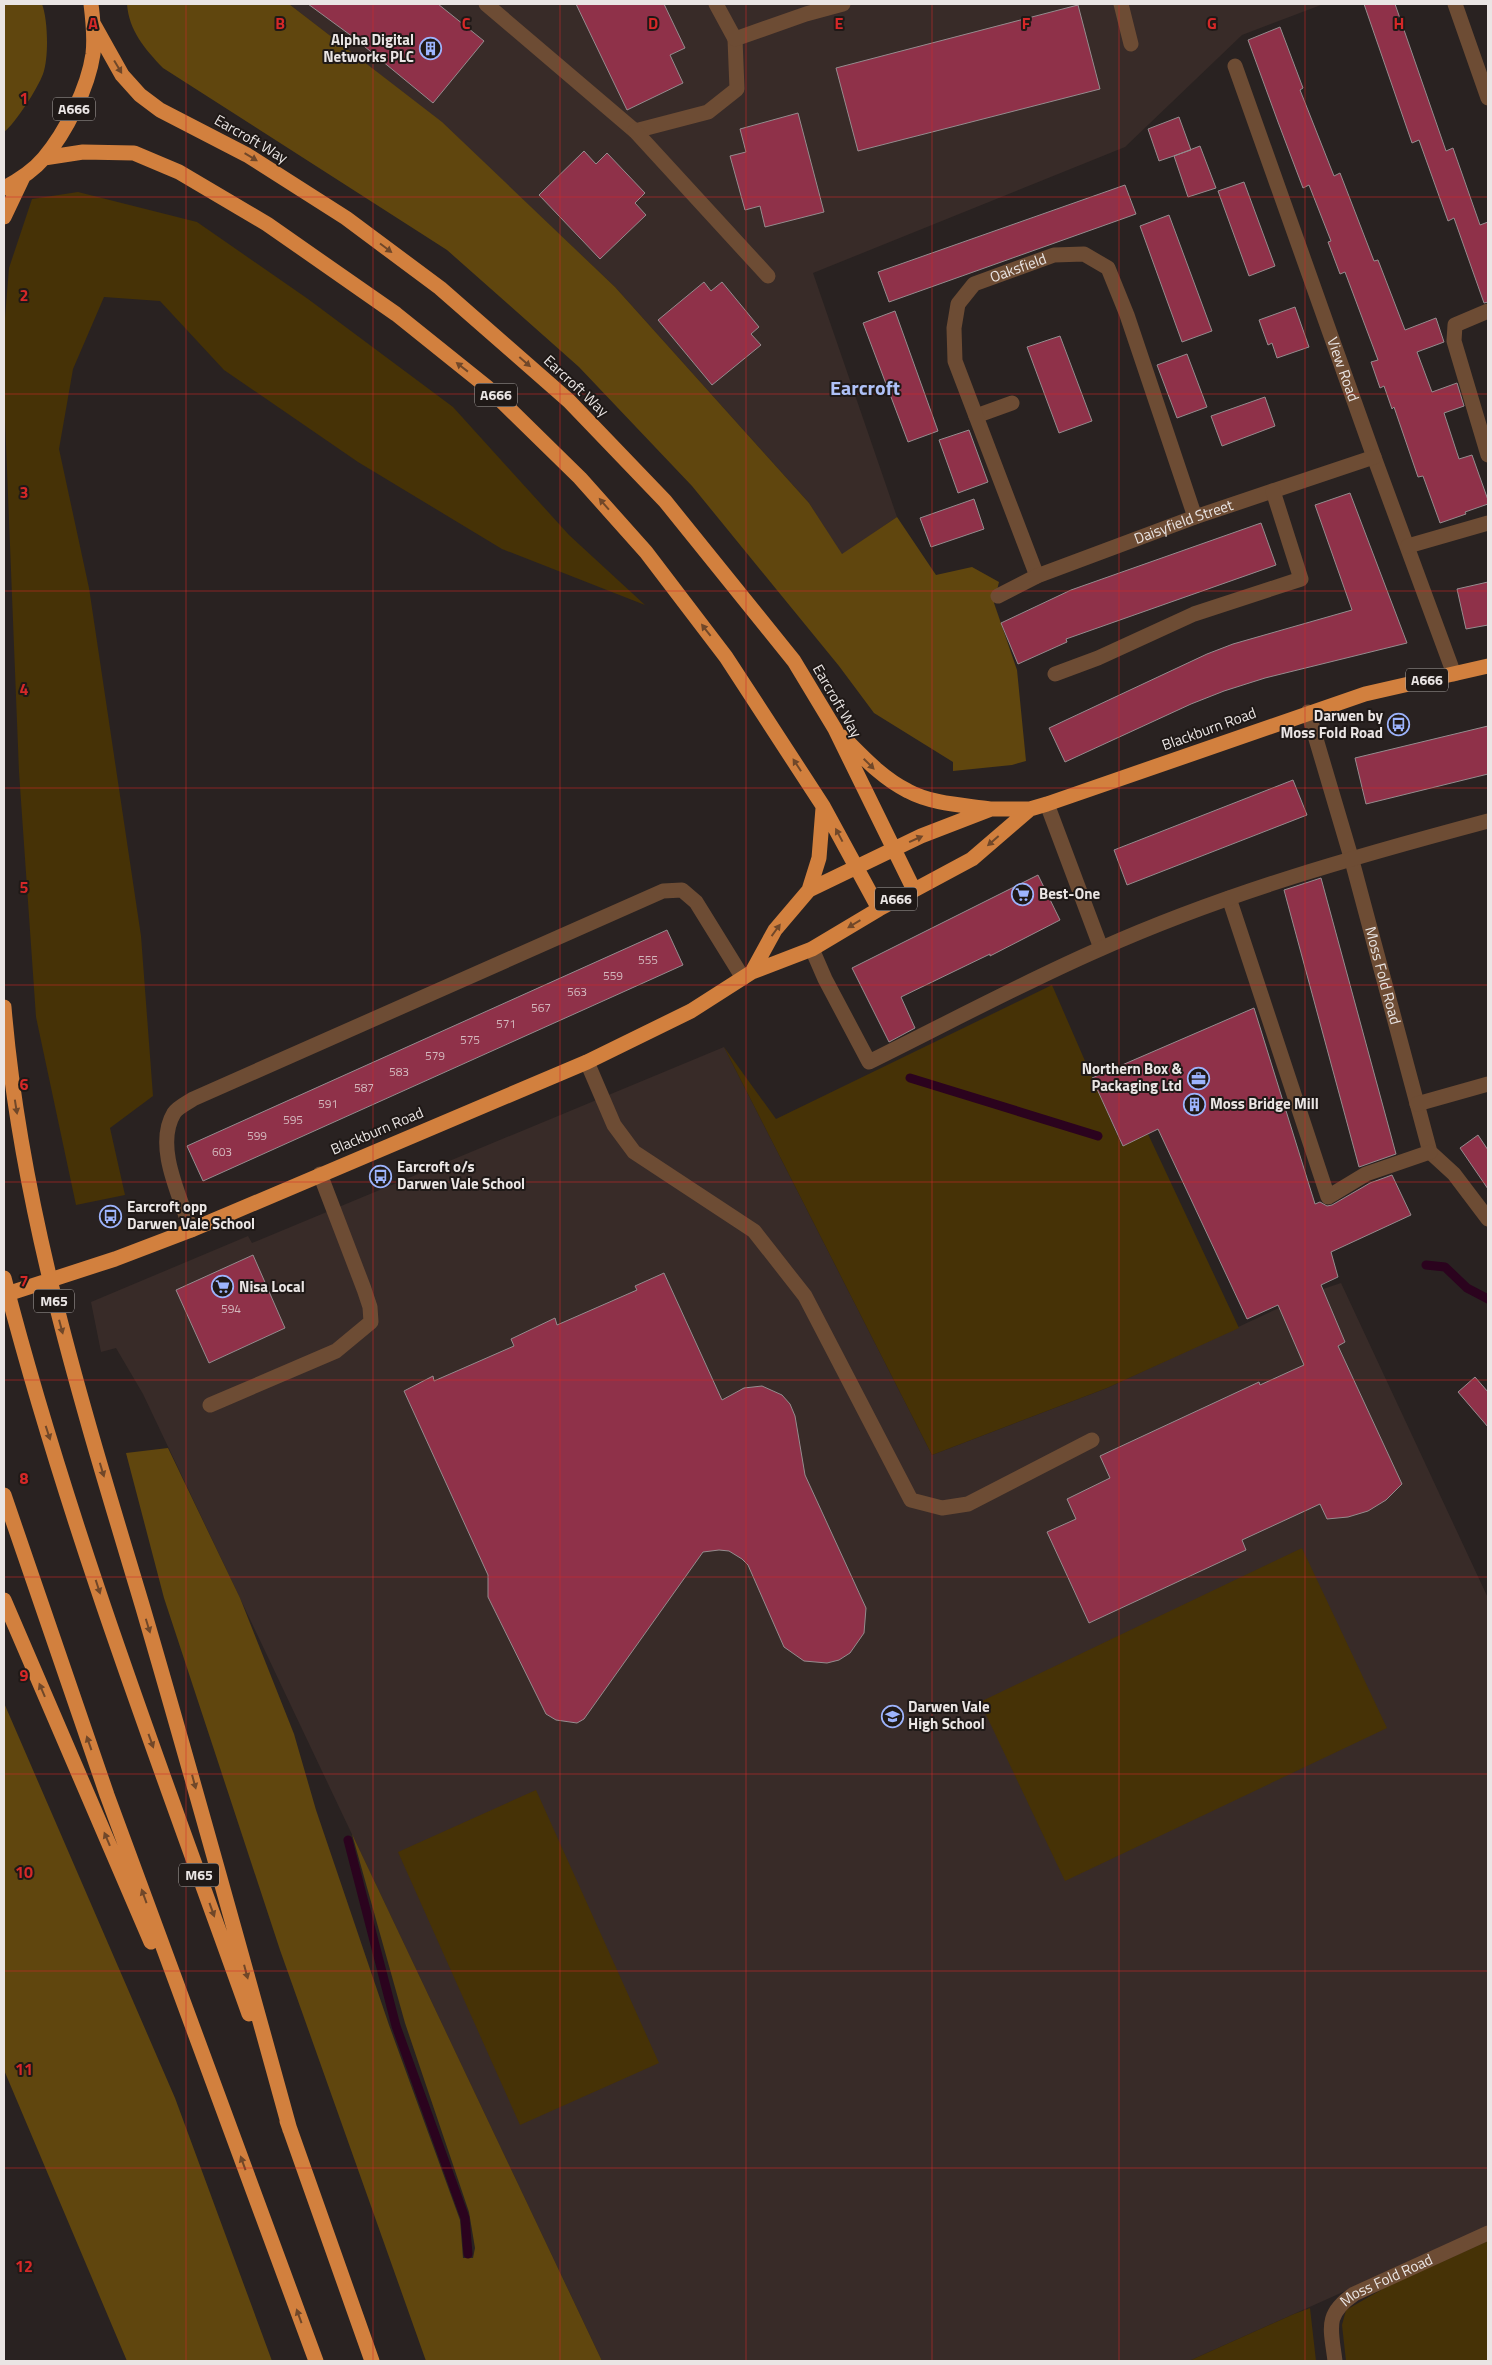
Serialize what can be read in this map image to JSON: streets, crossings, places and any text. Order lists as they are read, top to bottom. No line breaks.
{"streets":{"highway":["A666","Earcroft Way","Blackburn Road","M65"],"street":["Oaksfield","View Road","Daisyfield Street","Moss Fold Road"]},"crossings":[["A666","Earcroft Way"],["A666","Blackburn Road"],["Earcroft Way","Blackburn Road"],["Oaksfield","Daisyfield Street"],["View Road","Daisyfield Street"],["View Road","Blackburn Road"],["Blackburn Road","Moss Fold Road"]],"districts":["Earcroft"],"places":{"building":["Alpha Digital Networks PLC","Moss Bridge Mill"],"bus stop":["Darwen by Moss Fold Road","Earcroft o/s Darwen Vale School","Earcroft opp Darwen Vale School"],"supermarket":["Best-One","Nisa Local"],"office":["Northern Box & Packaging Ltd"],"school or university":["Darwen Vale High School"]},"house_numbers":["555","559","563","567","571","575","579","583","587","591","595","599","603","594"],"grid":{"columns":["A","B","C","D","E","F","G","H"],"rows":["1","2","3","4","5","6","7","8","9","10","11","12"]}}
